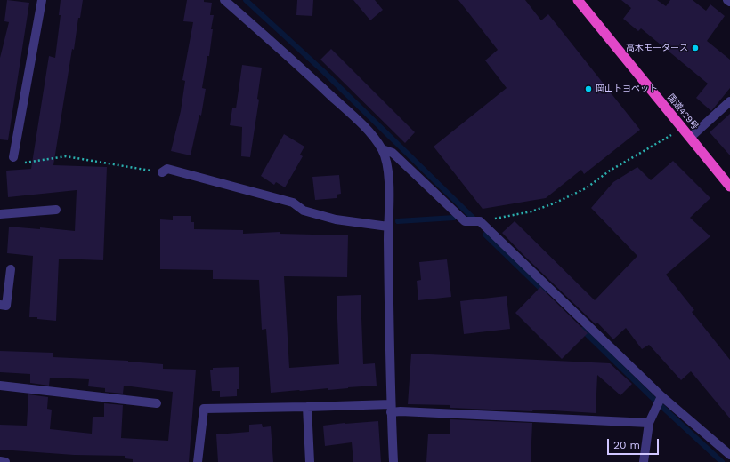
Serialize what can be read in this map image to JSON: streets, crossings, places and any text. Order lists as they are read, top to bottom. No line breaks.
{"streets":{"highway":["国道429号"]},"places":["高木モータース","岡山トヨペット"],"scale_bar":"20 m"}
